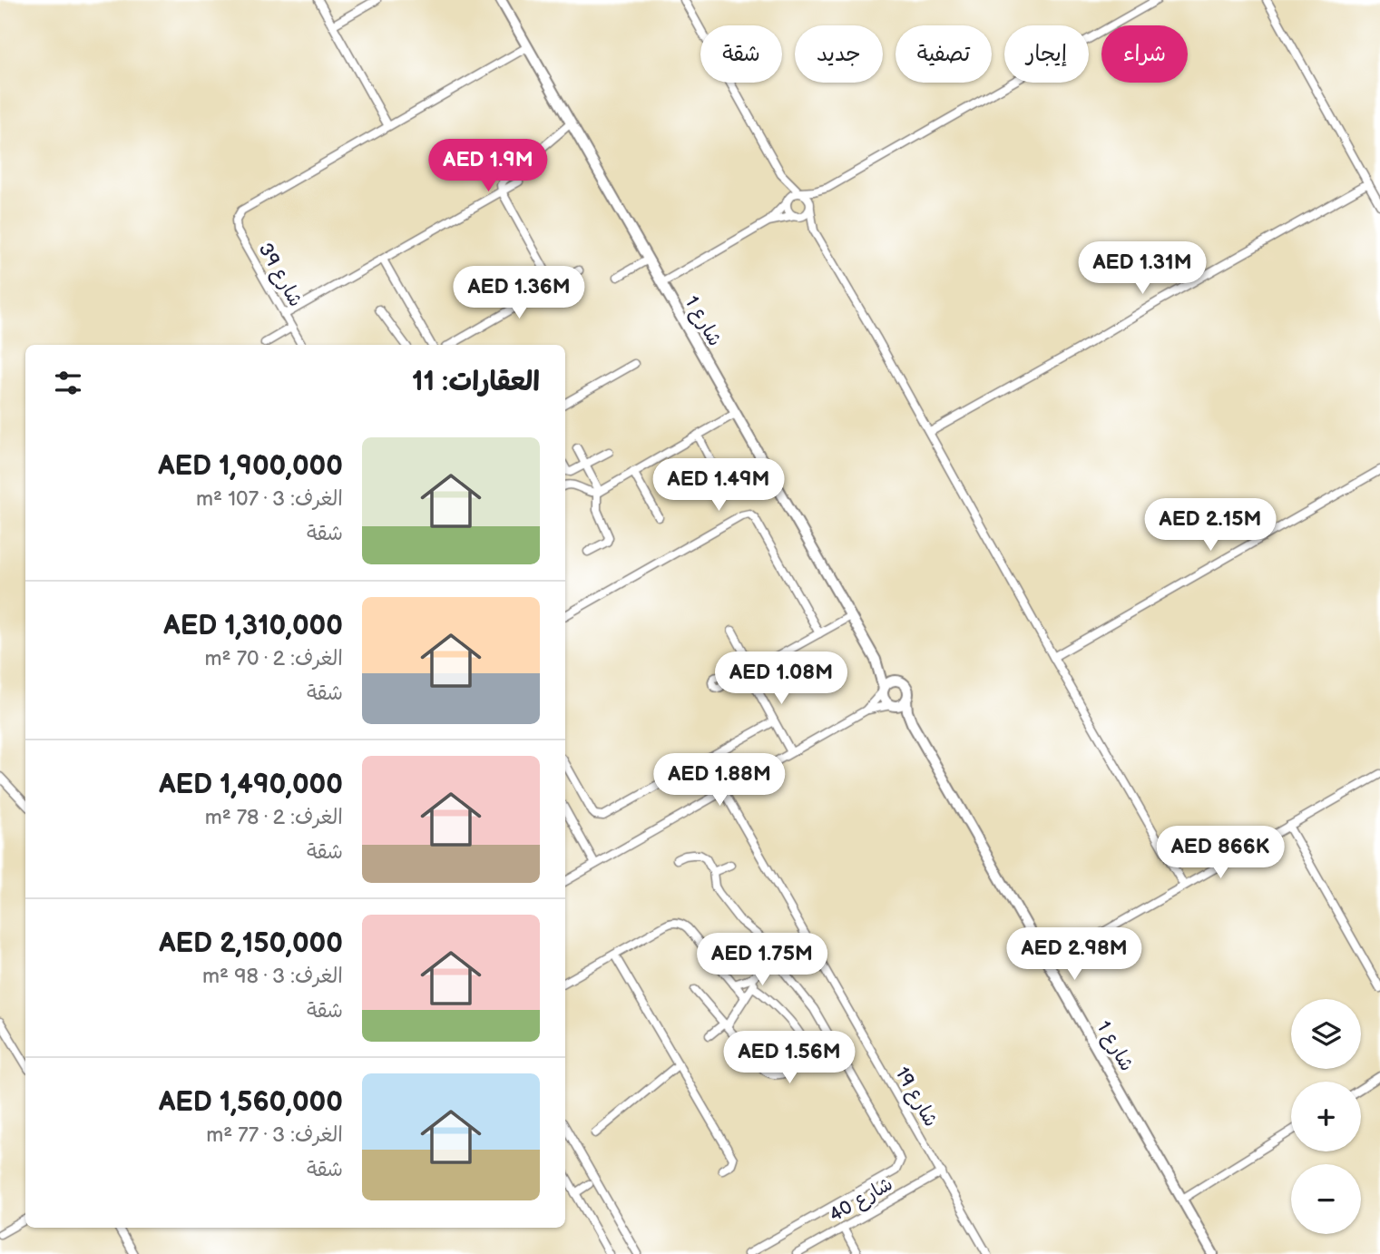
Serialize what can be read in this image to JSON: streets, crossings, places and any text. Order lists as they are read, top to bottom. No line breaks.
{"streets":{"street":["شارع 39","شارع 1","شارع 19","شارع 40"]},"crossings":[["شارع 19","شارع 40"]],"page":{"chip":["شراء","إيجار","تصفية","جديد","شقة"],"price":["AED 1.9M","AED 1.31M","AED 1.36M","AED 1.49M","AED 2.15M","AED 1.08M","AED 1.88M","AED 866K","AED 2.98M","AED 1.75M","AED 1.56M"],"heading":"العقارات: 11","list":[{"name":"AED 1,900,000","note":"الغرف: 3 · 107 m² · شقة"},{"name":"AED 1,310,000","note":"الغرف: 2 · 70 m² · شقة"},{"name":"AED 1,490,000","note":"الغرف: 2 · 78 m² · شقة"},{"name":"AED 2,150,000","note":"الغرف: 3 · 98 m² · شقة"},{"name":"AED 1,560,000","note":"الغرف: 3 · 77 m² · شقة"}],"map_buttons":["+","−"]}}
